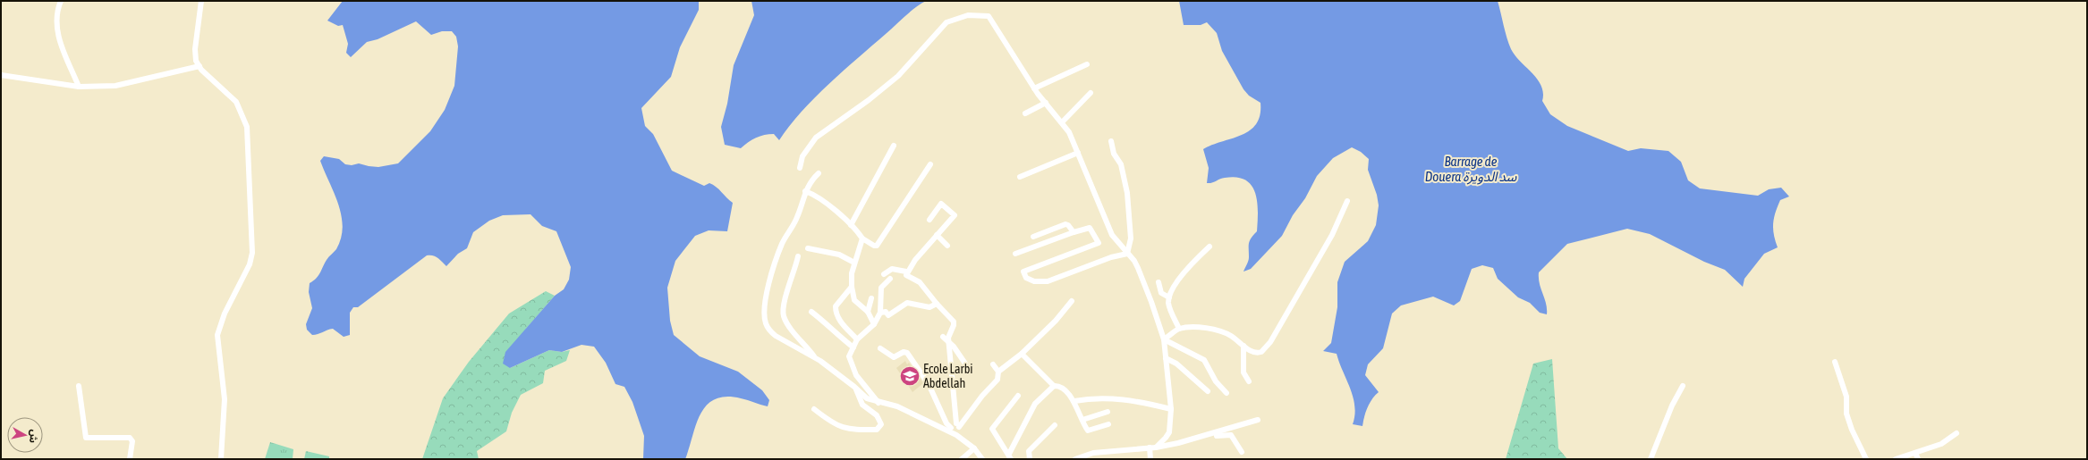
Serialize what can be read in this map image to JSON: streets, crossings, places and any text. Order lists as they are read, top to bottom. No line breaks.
{"water":["Barrage de Douera سد الدويرة"],"places":{"school or university":["Ecole Larbi Abdellah"]},"north":"right"}
